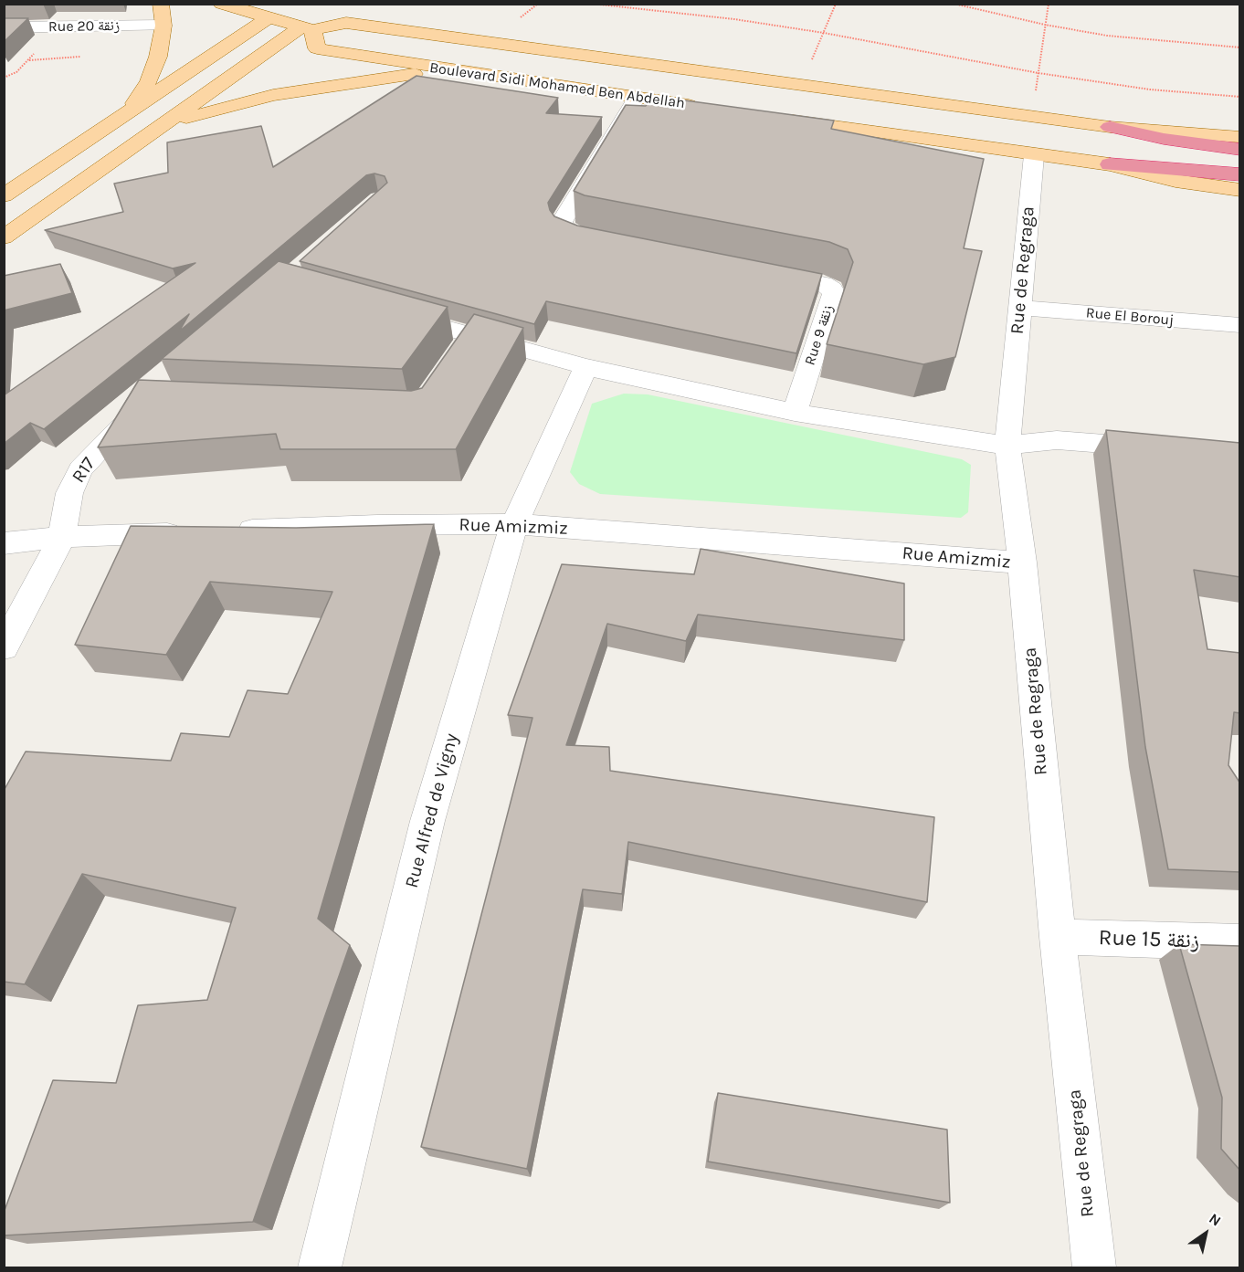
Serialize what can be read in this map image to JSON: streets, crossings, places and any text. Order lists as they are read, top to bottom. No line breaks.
{"streets":{"highway":["Boulevard Sidi Mohamed Ben Abdellah"],"street":["Rue 20 زنقة","Rue de Regraga","Rue El Borouj","Rue 9 زنقة","R17","Rue Amizmiz","Rue Alfred de Vigny","Rue 15 زنقة"]},"crossings":[["Rue de Regraga","Rue El Borouj"],["Rue de Regraga","Rue Amizmiz"],["Rue de Regraga","Rue 15 زنقة"],["Rue Amizmiz","Rue Alfred de Vigny"]],"north":"top right"}
